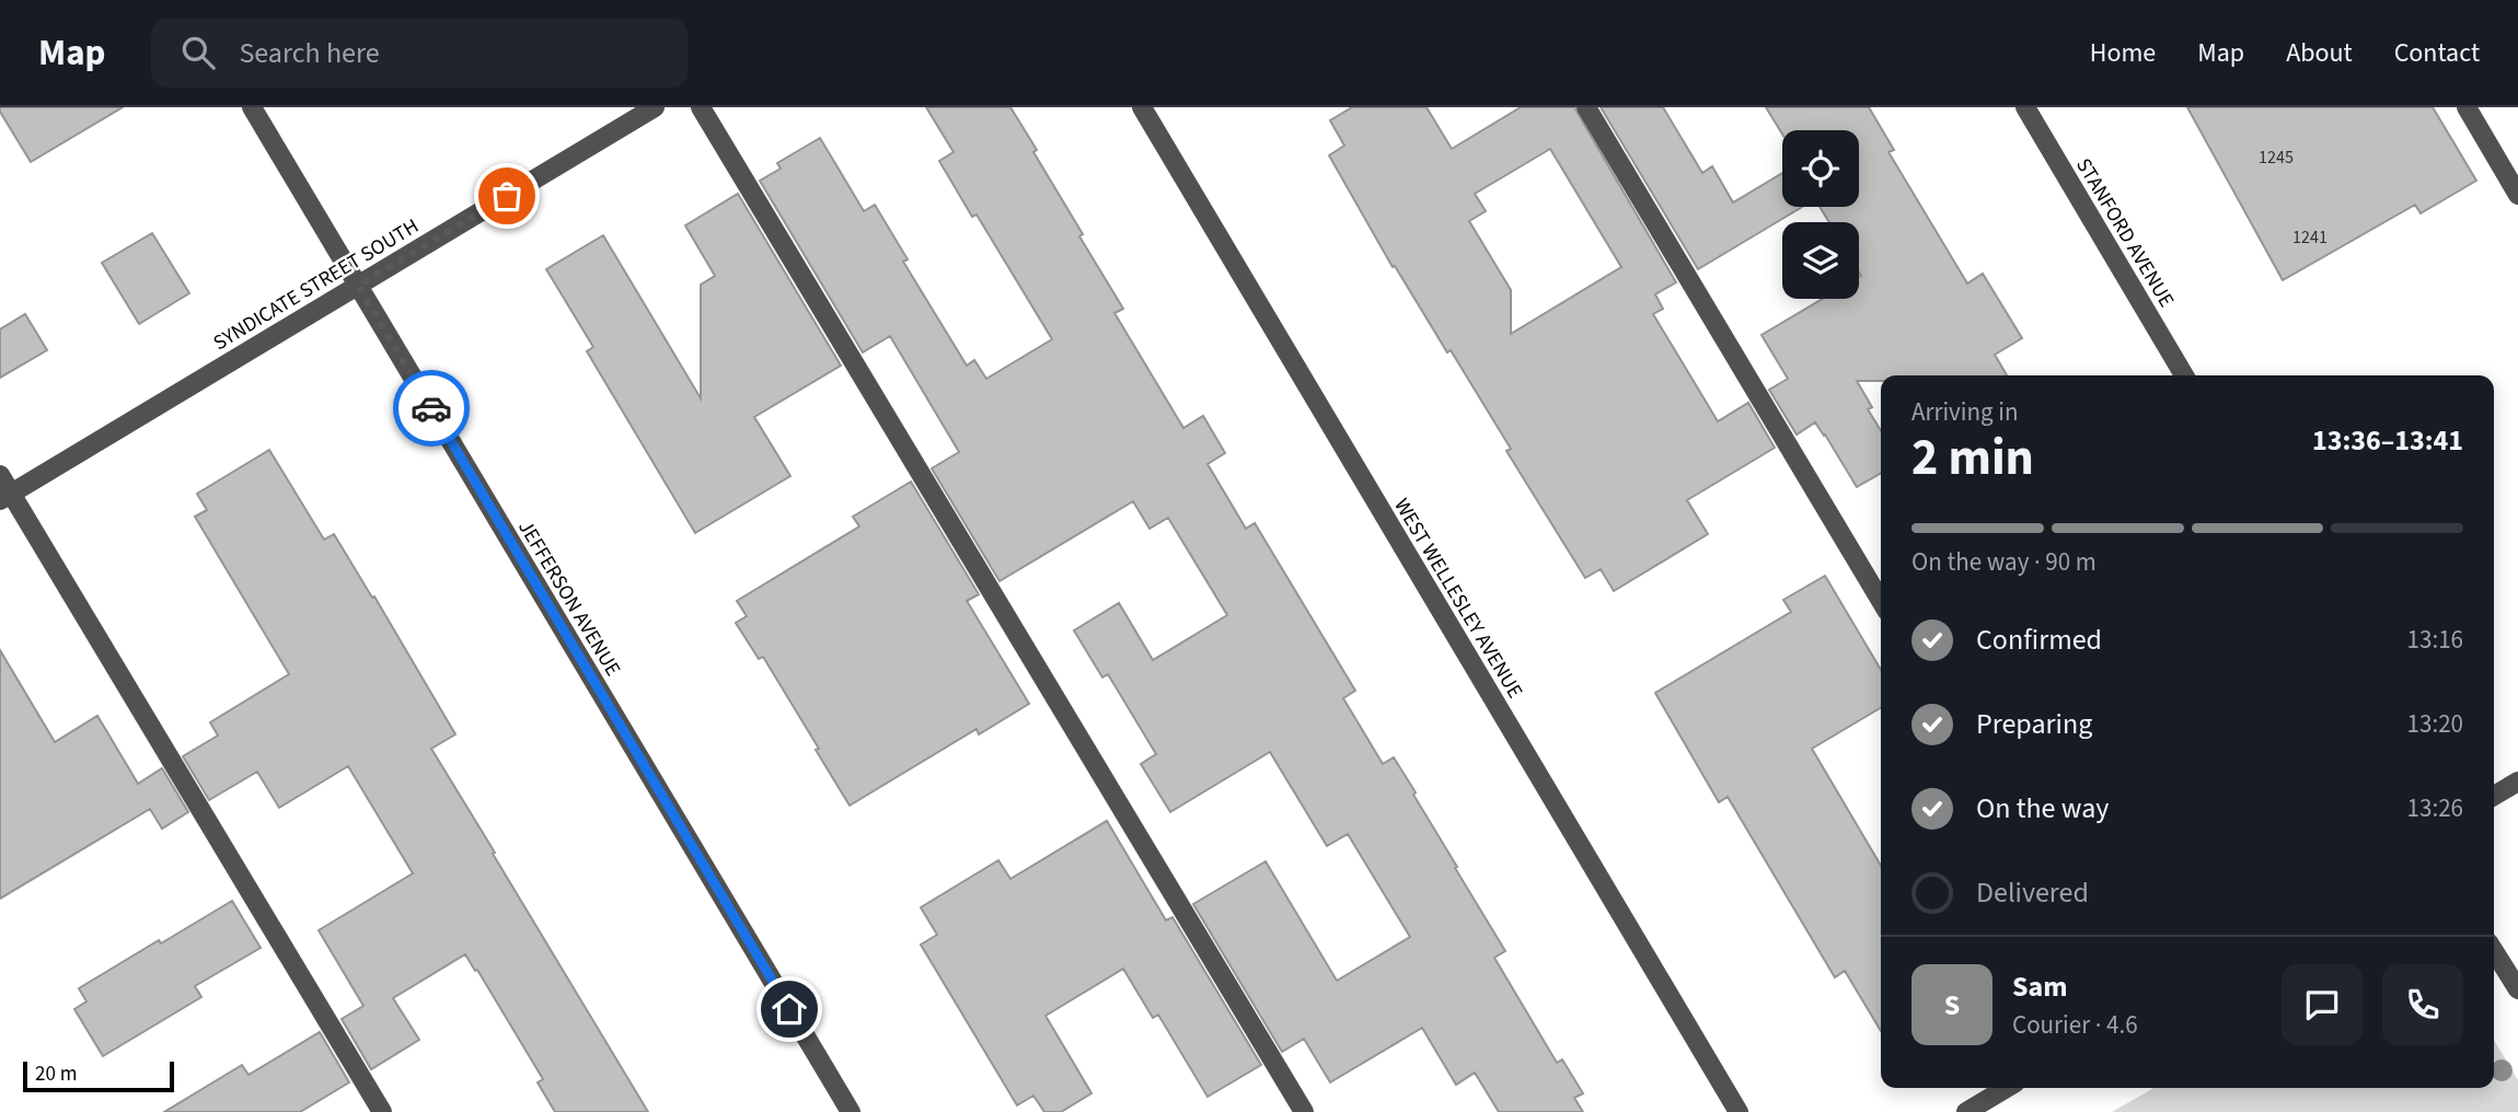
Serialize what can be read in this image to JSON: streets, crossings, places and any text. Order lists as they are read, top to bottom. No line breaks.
{"streets":{"street":["STANFORD AVENUE","SYNDICATE STREET SOUTH","JEFFERSON AVENUE","WEST WELLESLEY AVENUE"]},"crossings":[["SYNDICATE STREET SOUTH","JEFFERSON AVENUE"]],"house_numbers":["1245","1241"],"scale_bar":"20 m","page":{"header":"Map","search":"Search here","nav":["Home","Map","About","Contact"],"heading":["2 min","Arriving in","13:36–13:41"],"panel":["Sam","Courier · 4.6"],"bar":"On the way · 90 m","list":[["Confirmed","13:16"],["Preparing","13:20"],["On the way","13:26"],"Delivered"],"round":"S","scale":"20 m"}}
